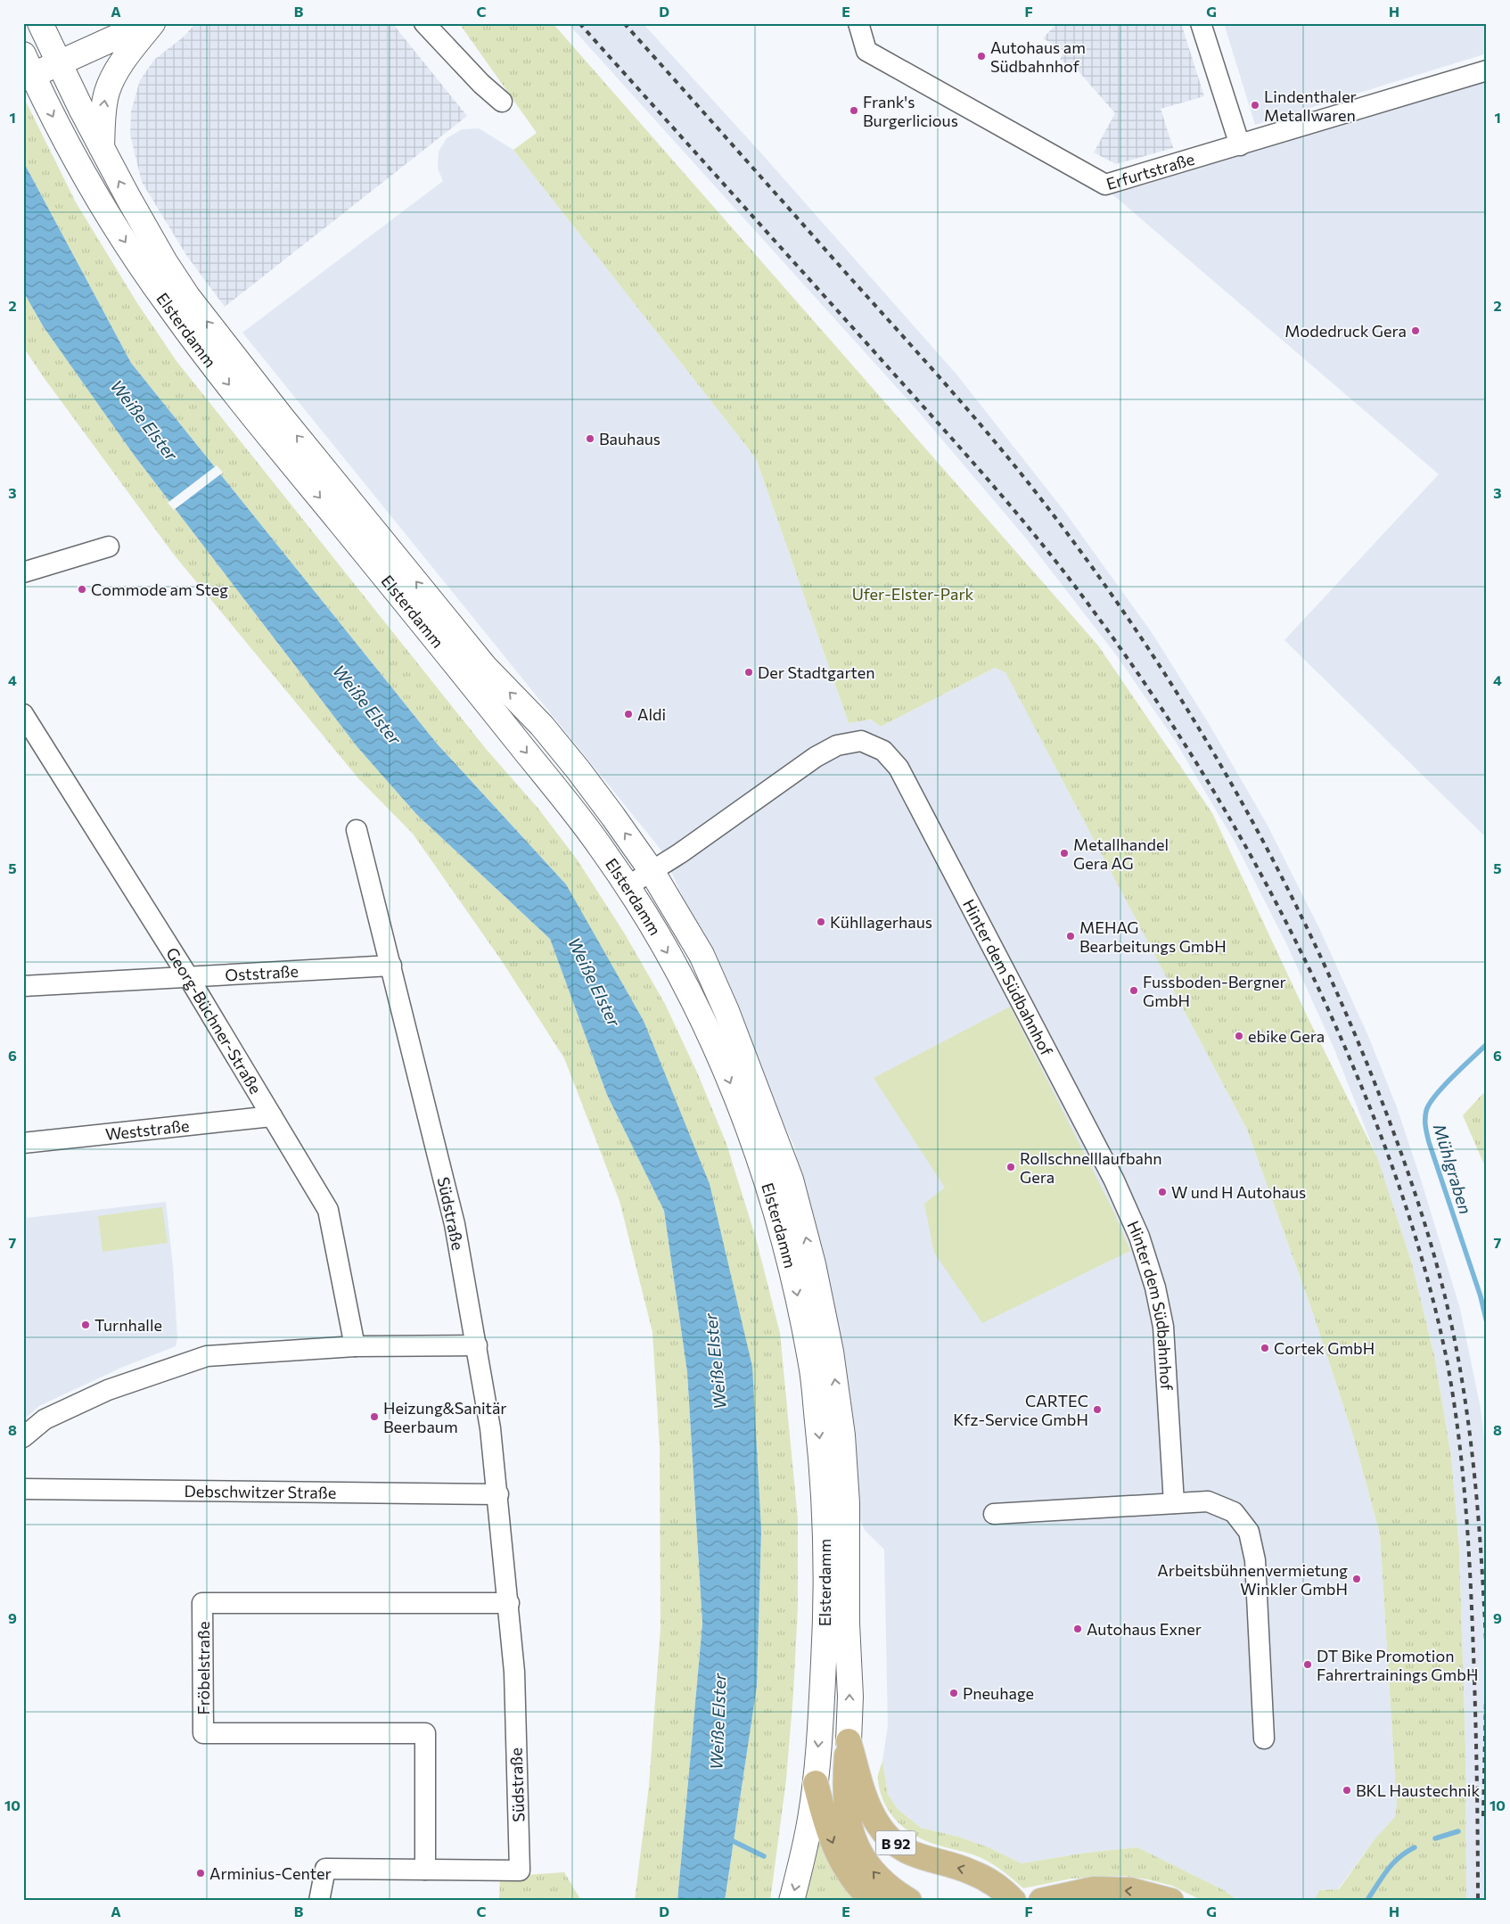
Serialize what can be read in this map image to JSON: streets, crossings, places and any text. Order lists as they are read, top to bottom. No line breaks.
{"streets":{"main road":["Elsterdamm","B 92"],"street":["Erfurtstraße","Oststraße","Hinter dem Südbahnhof","Georg-Büchner-Straße","Weststraße","Südstraße","Debschwitzer Straße","Fröbelstraße"]},"crossings":[["Elsterdamm","Hinter dem Südbahnhof"],["Elsterdamm","B 92"],["Oststraße","Georg-Büchner-Straße"],["Oststraße","Südstraße"],["Georg-Büchner-Straße","Weststraße"],["Südstraße","Debschwitzer Straße"],["Südstraße","Fröbelstraße"]],"water":["Weiße Elster","Mühlgraben"],"parks":["Ufer-Elster-Park"],"places":["Autohaus am Südbahnhof","Lindenthaler Metallwaren","Frank's Burgerlicious","Modedruck Gera","Bauhaus","Commode am Steg","Der Stadtgarten","Aldi","Metallhandel Gera AG","Kühllagerhaus","MEHAG Bearbeitungs GmbH","Fussboden-Bergner GmbH","ebike Gera","Rollschnelllaufbahn Gera","W und H Autohaus","Turnhalle","Cortek GmbH","CARTEC Kfz-Service GmbH","Heizung&Sanitär Beerbaum","Arbeitsbühnenvermietung Winkler GmbH","Autohaus Exner","DT Bike Promotion Fahrertrainings GmbH","Pneuhage","BKL Haustechnik","Arminius-Center"],"grid":{"columns":["A","B","C","D","E","F","G","H"],"rows":["1","2","3","4","5","6","7","8","9","10"]}}
